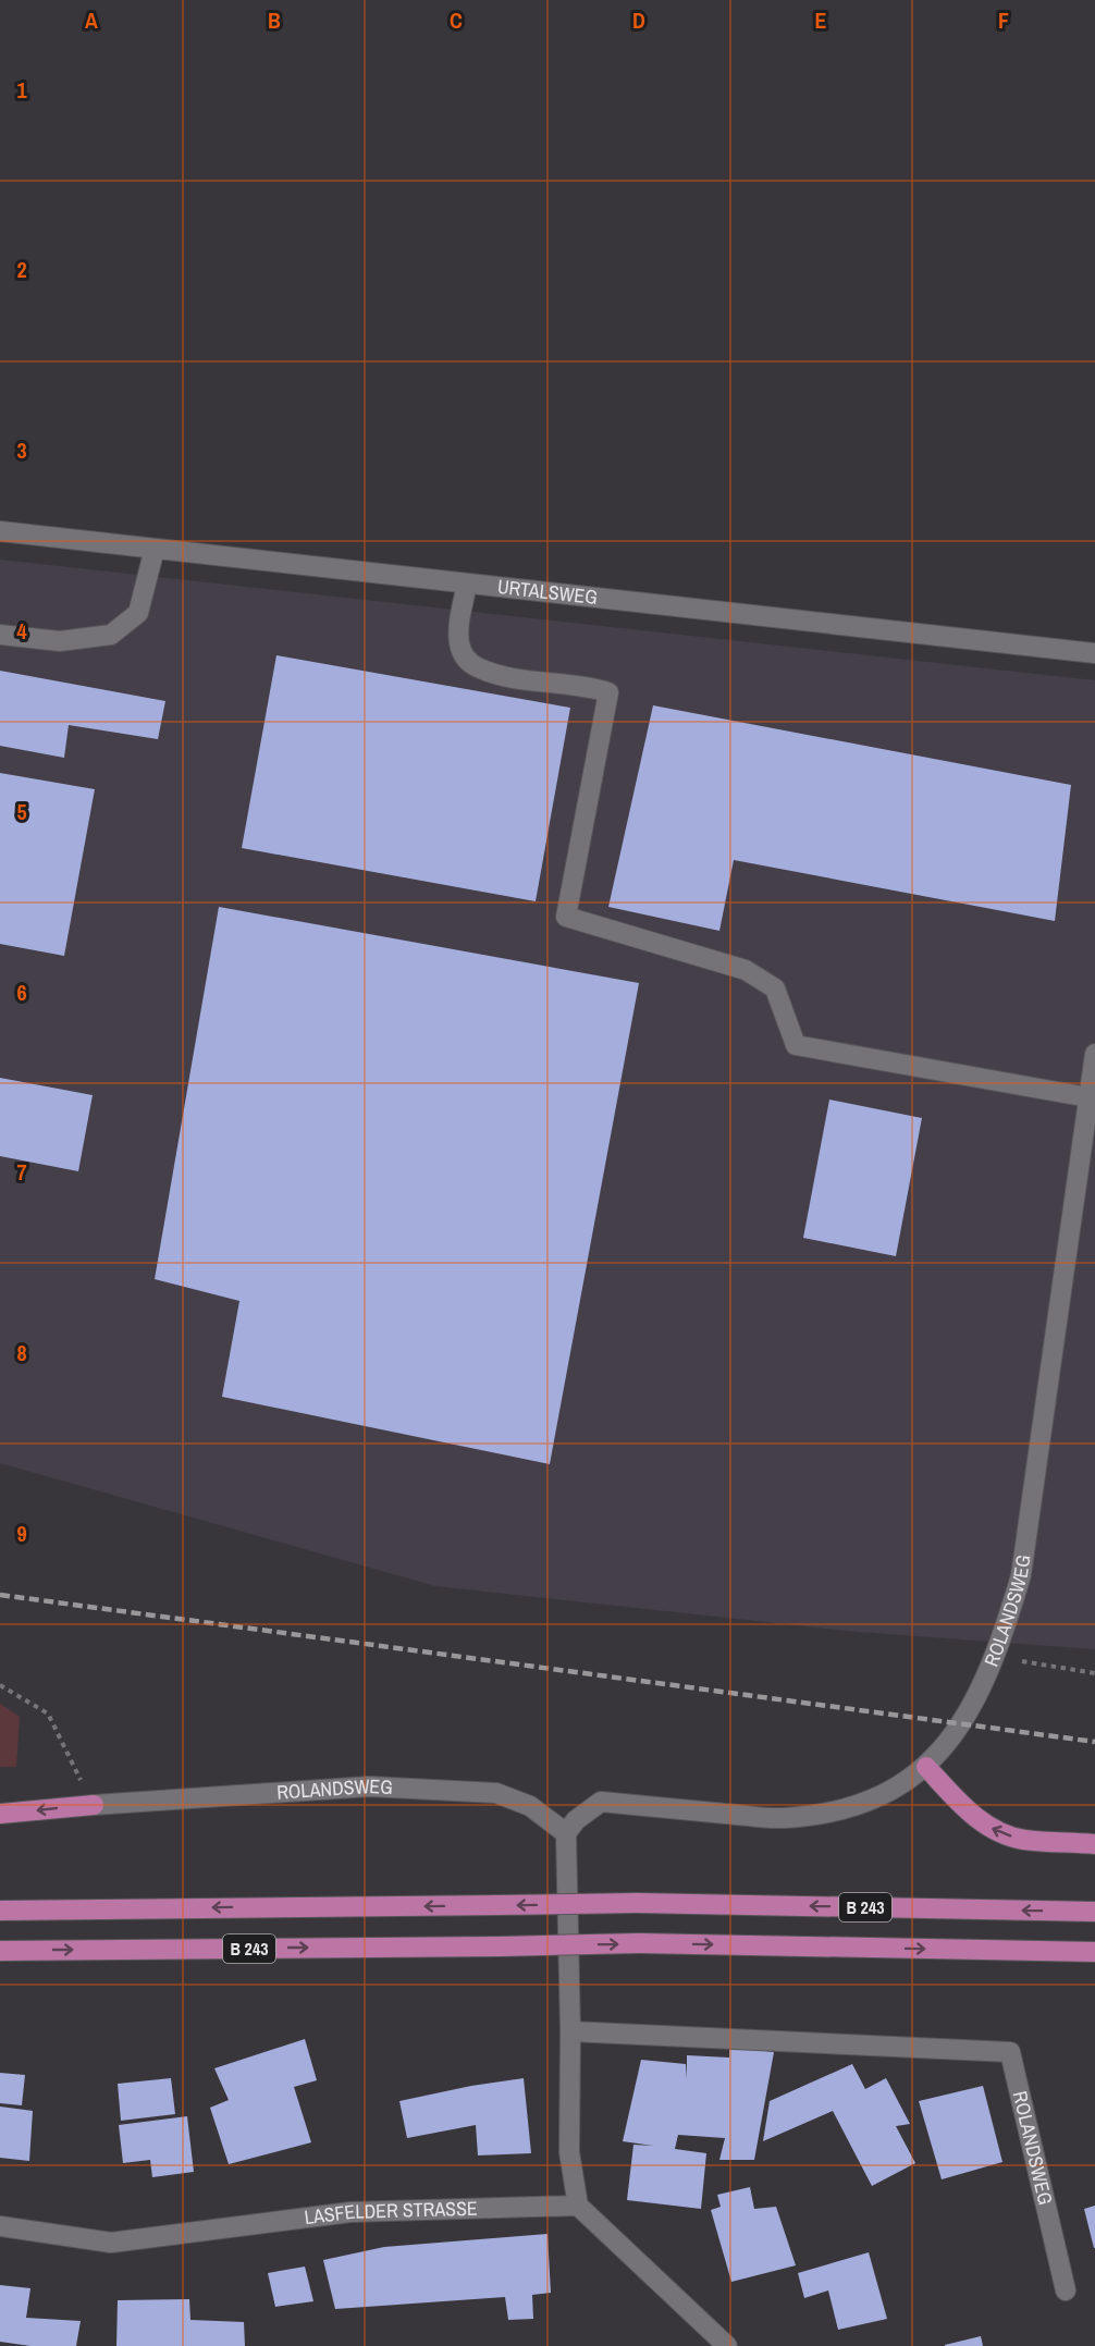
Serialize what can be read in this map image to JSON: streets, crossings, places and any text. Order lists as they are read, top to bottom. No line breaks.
{"streets":{"highway":["B 243"],"street":["URTALSWEG","ROLANDSWEG","LASFELDER STRASSE"]},"grid":{"columns":["A","B","C","D","E","F"],"rows":["1","2","3","4","5","6","7","8","9"]}}
